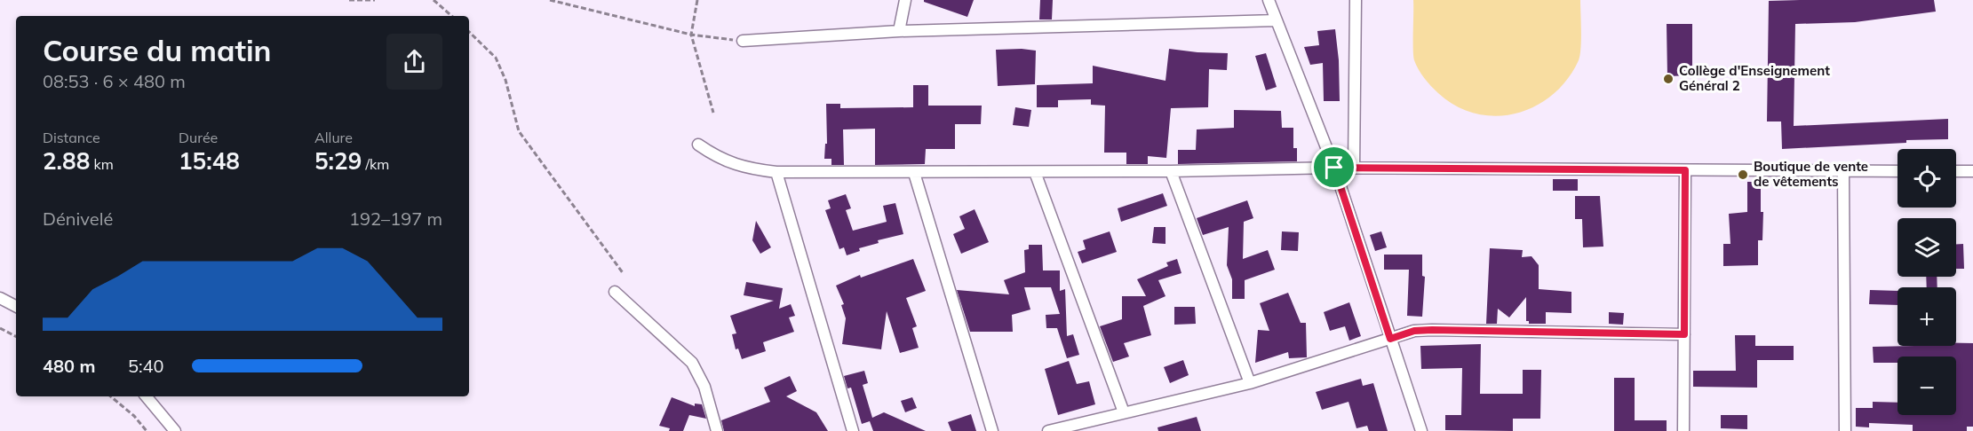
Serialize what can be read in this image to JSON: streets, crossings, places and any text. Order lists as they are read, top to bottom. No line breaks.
{"places":["Collège d'Enseignement Général 2","Boutique de vente de vêtements"],"page":{"heading":["Course du matin","08:53 · 6 × 480 m"],"stats":[["Distance","2.88 km"],["Durée","15:48"],["Allure","5:29 /km"]],"map_buttons":["+","−"],"chart":["Dénivelé","192–197 m"],"list":[{"name":"480 m","note":"5:40"}]}}
